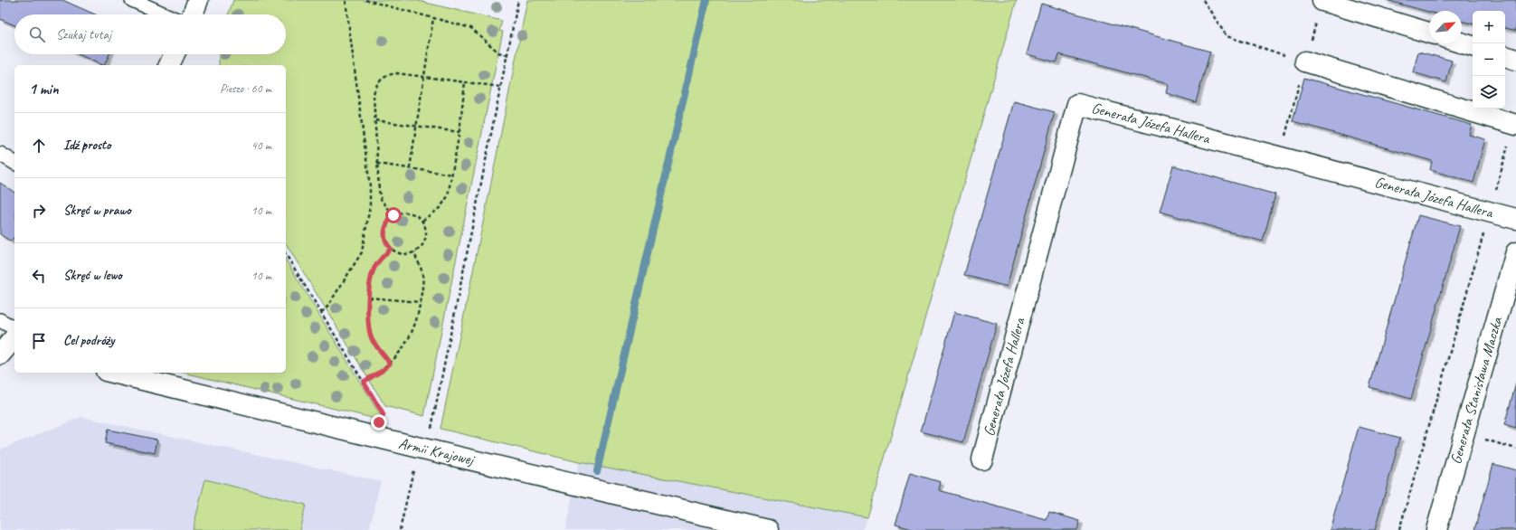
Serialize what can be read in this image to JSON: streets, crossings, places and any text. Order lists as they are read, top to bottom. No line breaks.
{"streets":{"street":["Generała Józefa Hallera","Generała Stanisława Maczka","Armii Krajowej"]},"north":"top right","page":{"map_buttons":["+","−"],"search":"Szukaj tutaj","heading":["1 min","Pieszo · 60 m"],"list":[["Idź prosto","40 m"],["Skręć w prawo","10 m"],["Skręć w lewo","10 m"],"Cel podróży"]}}
